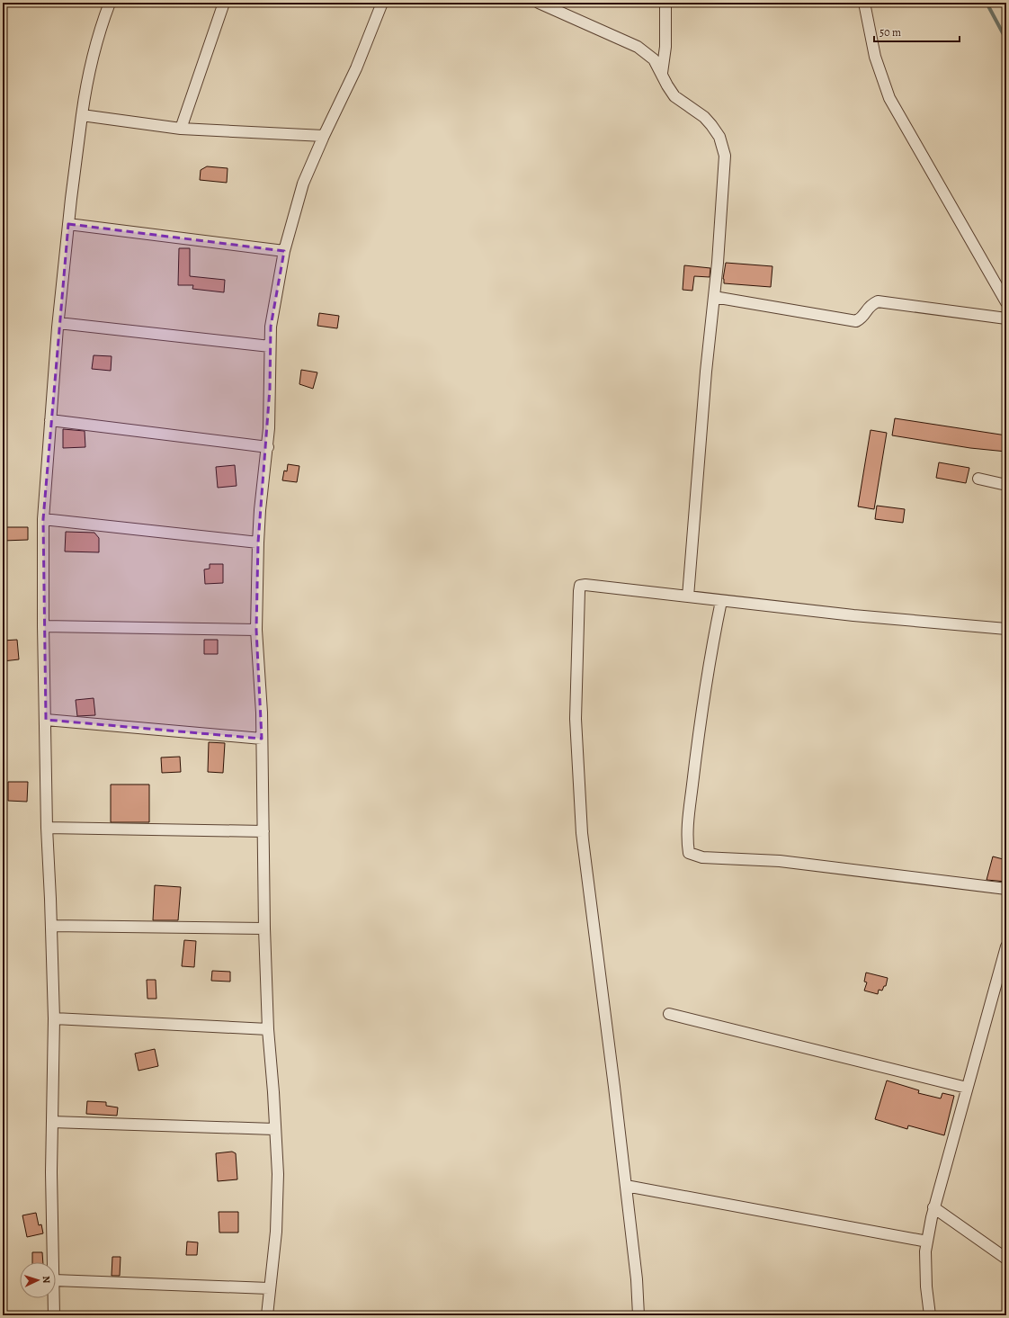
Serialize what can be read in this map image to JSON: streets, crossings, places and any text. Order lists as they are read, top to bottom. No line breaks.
{"scale_bar":"50 m","north":"right"}
